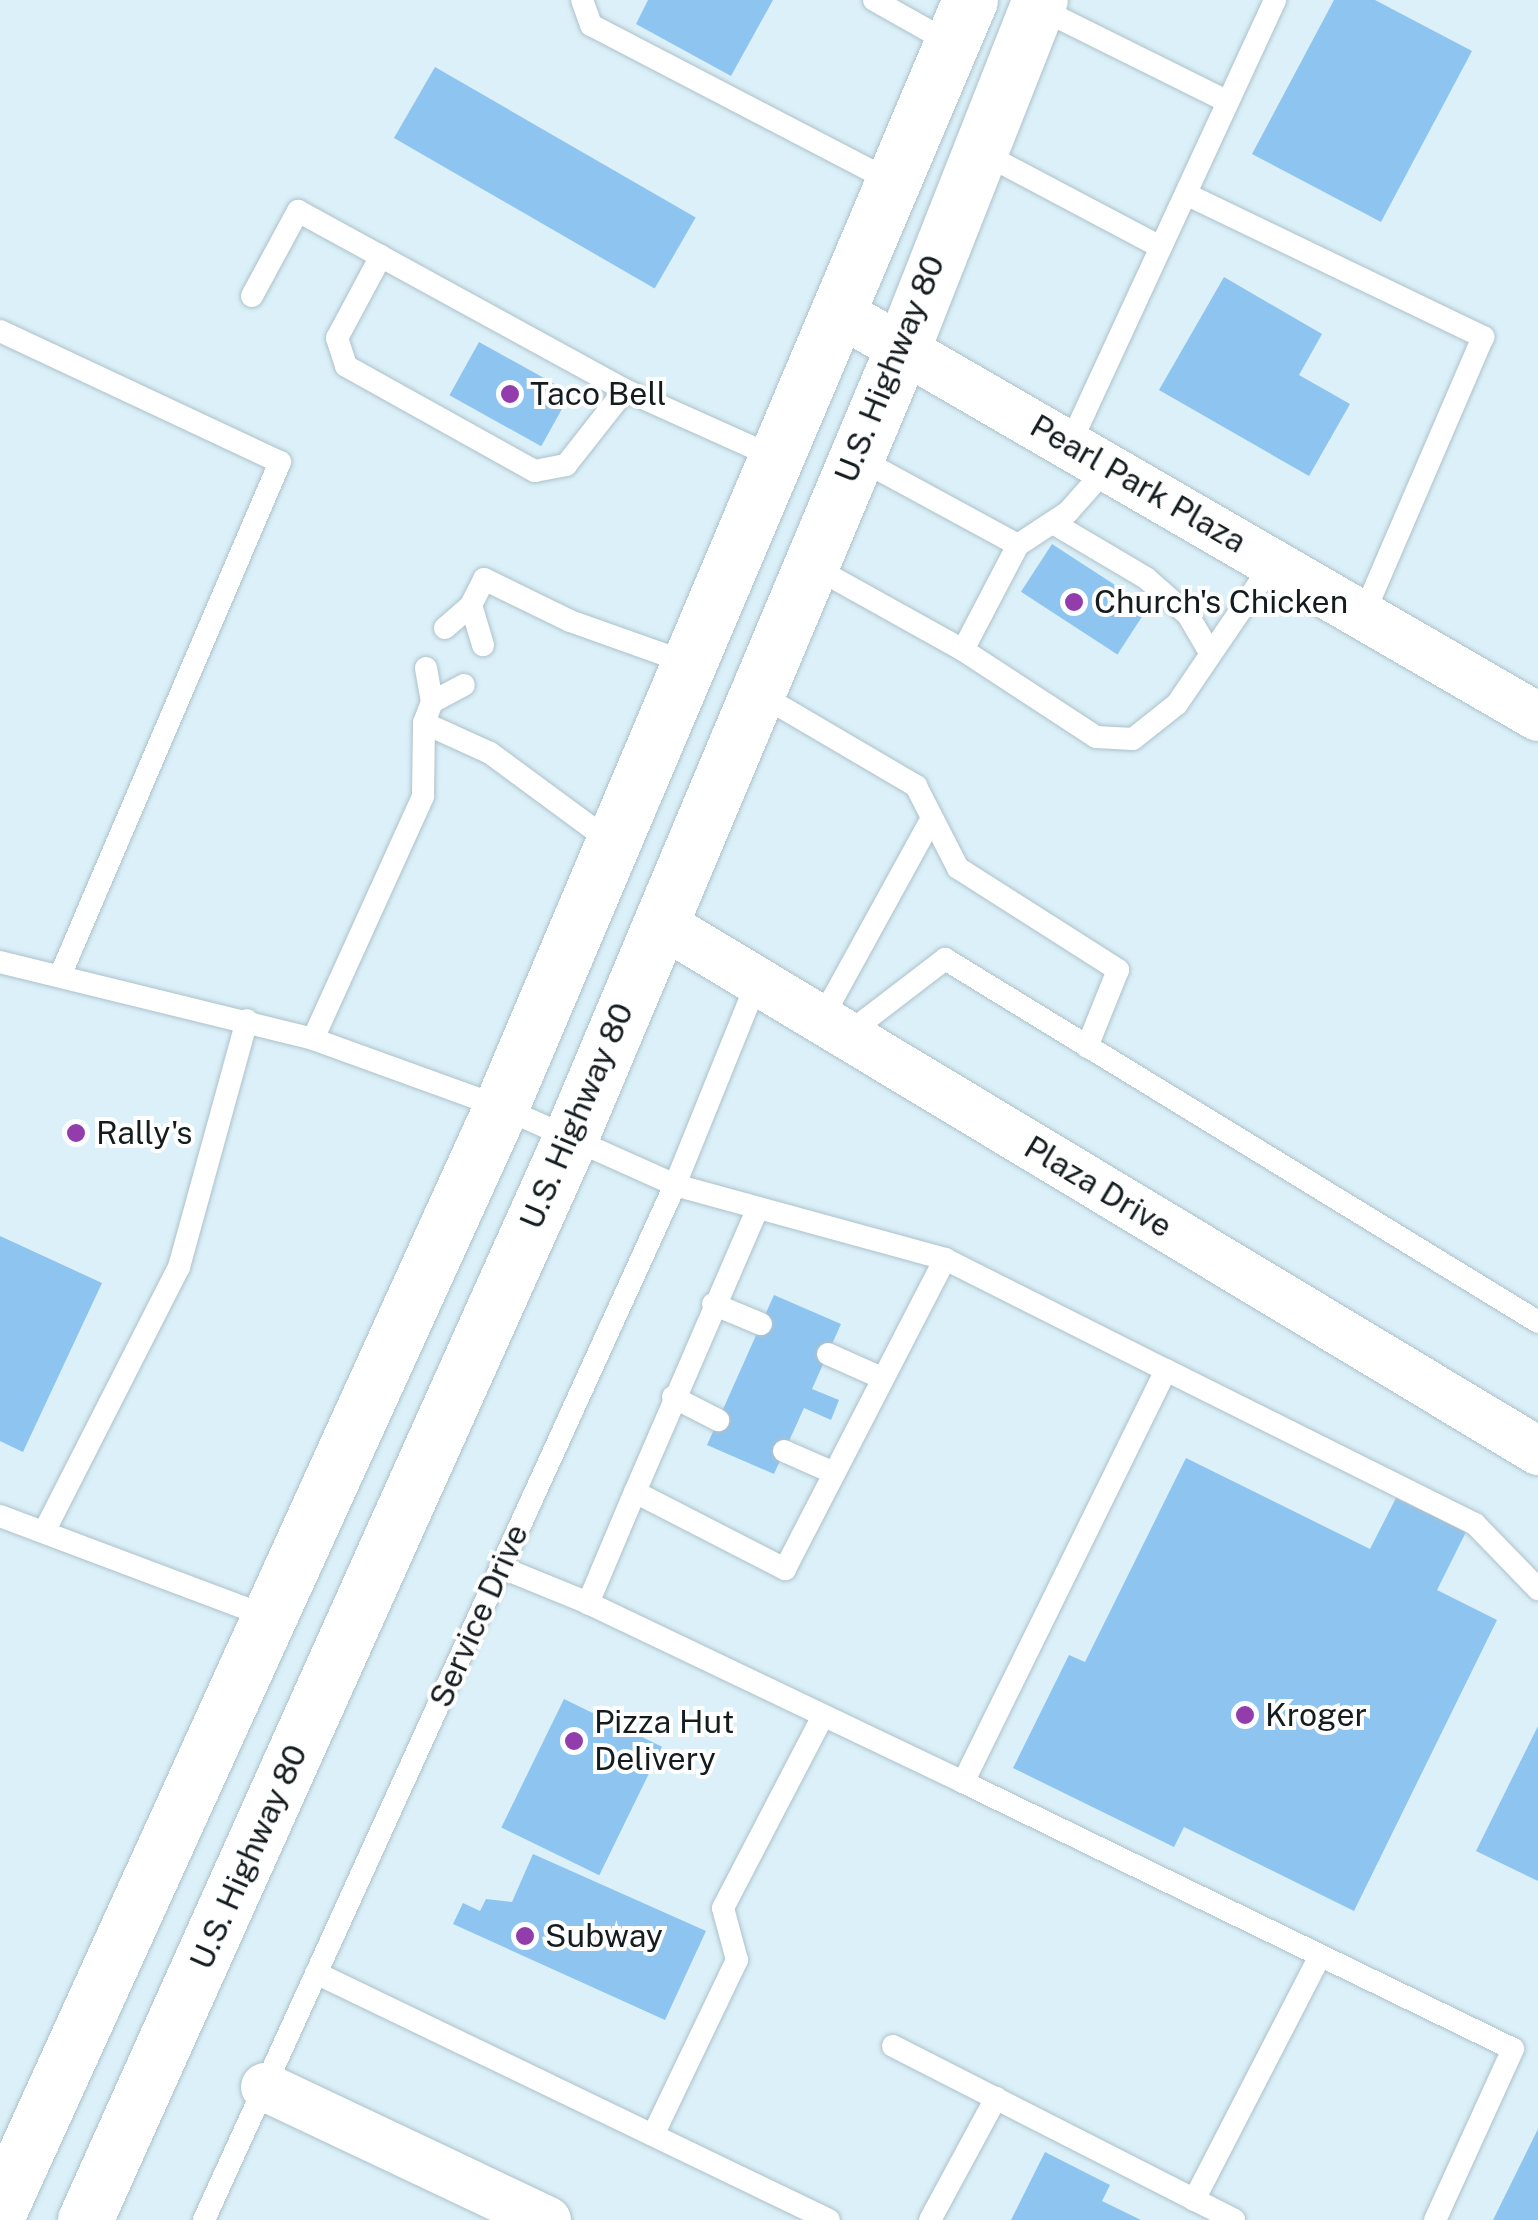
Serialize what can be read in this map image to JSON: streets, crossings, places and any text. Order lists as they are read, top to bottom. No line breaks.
{"streets":{"main road":["U.S. Highway 80"],"street":["Pearl Park Plaza","Plaza Drive"],"lane":["Service Drive"]},"crossings":[["U.S. Highway 80","Pearl Park Plaza"],["U.S. Highway 80","Plaza Drive"],["Plaza Drive","Service Drive"]],"places":["Taco Bell","Church's Chicken","Rally's","Kroger","Pizza Hut Delivery","Subway"]}
